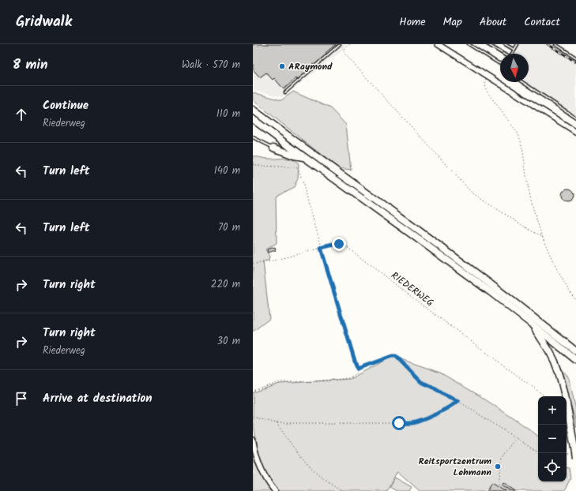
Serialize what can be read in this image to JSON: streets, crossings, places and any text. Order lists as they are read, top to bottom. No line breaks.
{"streets":{"path":["RIEDERWEG"]},"places":["ARaymond","Reitsportzentrum Lehmann"],"north":"bottom","page":{"header":"Gridwalk","nav":["Home","Map","About","Contact"],"heading":["8 min","Walk · 570 m"],"list":[["Continue","Riederweg","110 m"],["Turn left","140 m"],["Turn left","70 m"],["Turn right","220 m"],["Turn right","Riederweg","30 m"],"Arrive at destination"],"map_buttons":["+","−"]}}
